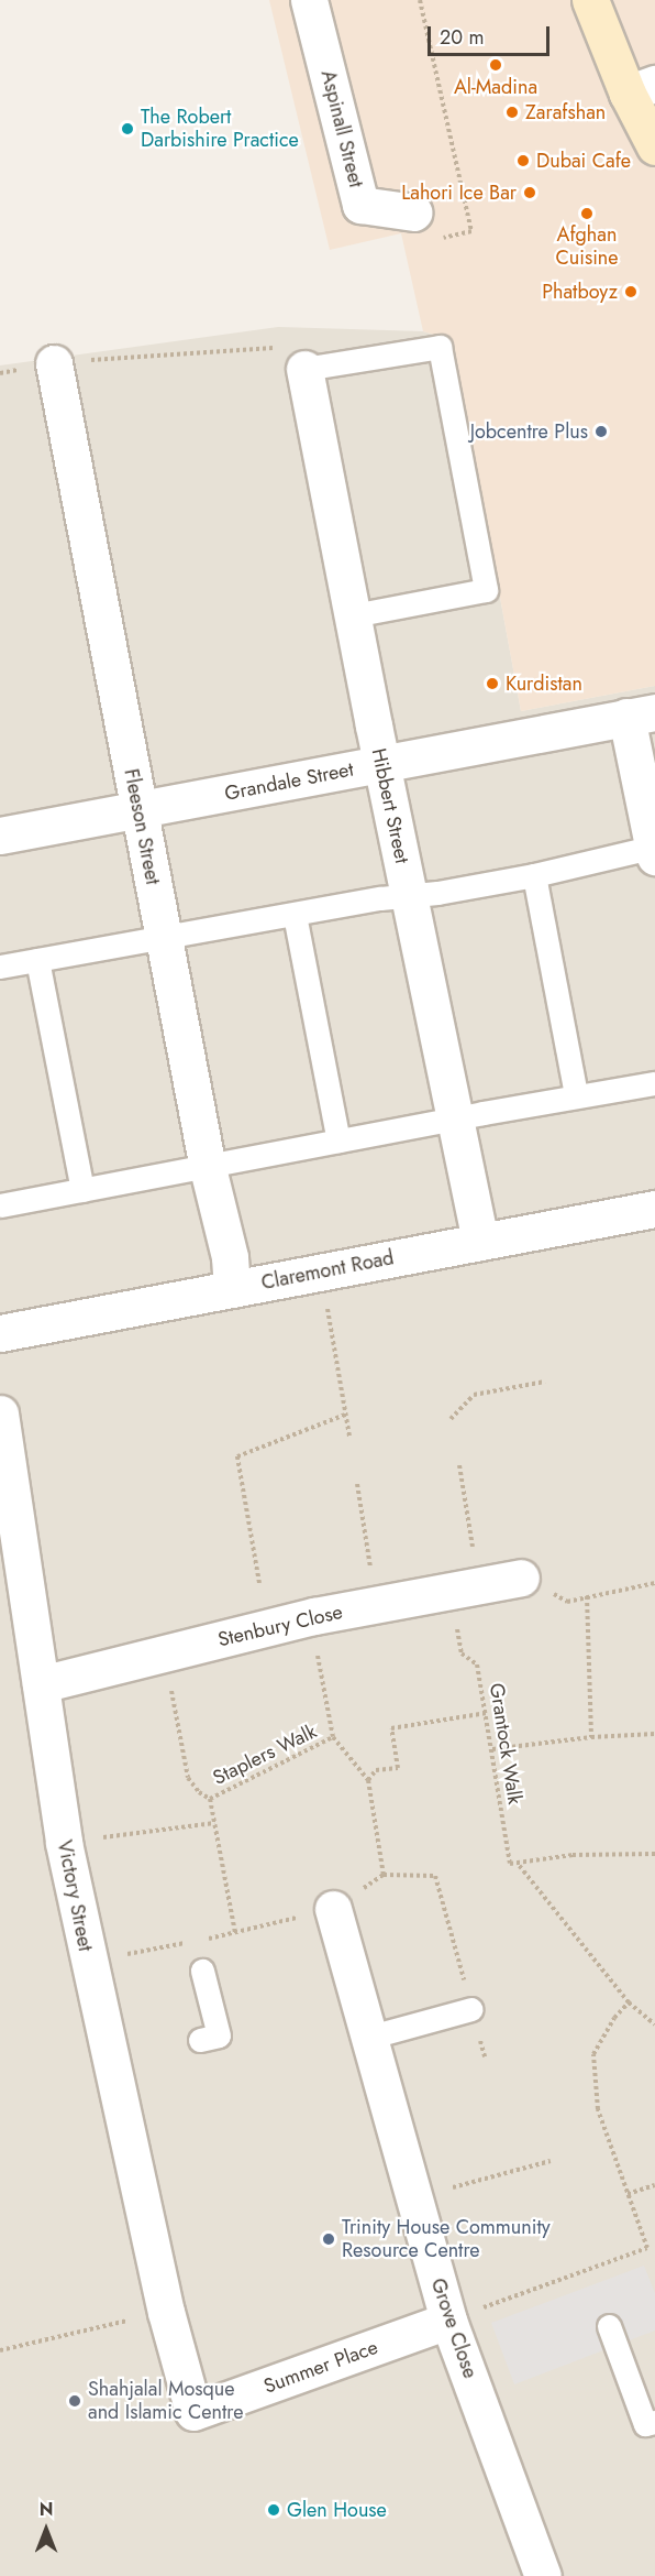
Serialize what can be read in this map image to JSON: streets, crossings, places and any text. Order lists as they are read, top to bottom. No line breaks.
{"streets":{"street":["Aspinall Street","Grandale Street","Hibbert Street","Fleeson Street","Claremont Road","Stenbury Close","Victory Street","Grove Close","Summer Place"],"path":["Grantock Walk","Staplers Walk"]},"crossings":[["Grandale Street","Hibbert Street"],["Grandale Street","Fleeson Street"],["Hibbert Street","Claremont Road"],["Fleeson Street","Claremont Road"],["Stenbury Close","Grantock Walk"],["Stenbury Close","Victory Street"],["Victory Street","Summer Place"],["Grove Close","Summer Place"]],"places":["Al-Madina","Zarafshan","The Robert Darbishire Practice","Dubai Cafe","Lahori Ice Bar","Afghan Cuisine","Phatboyz","Jobcentre Plus","Kurdistan","Trinity House Community Resource Centre","Shahjalal Mosque and Islamic Centre","Glen House"],"scale_bar":"20 m","north":"top"}
